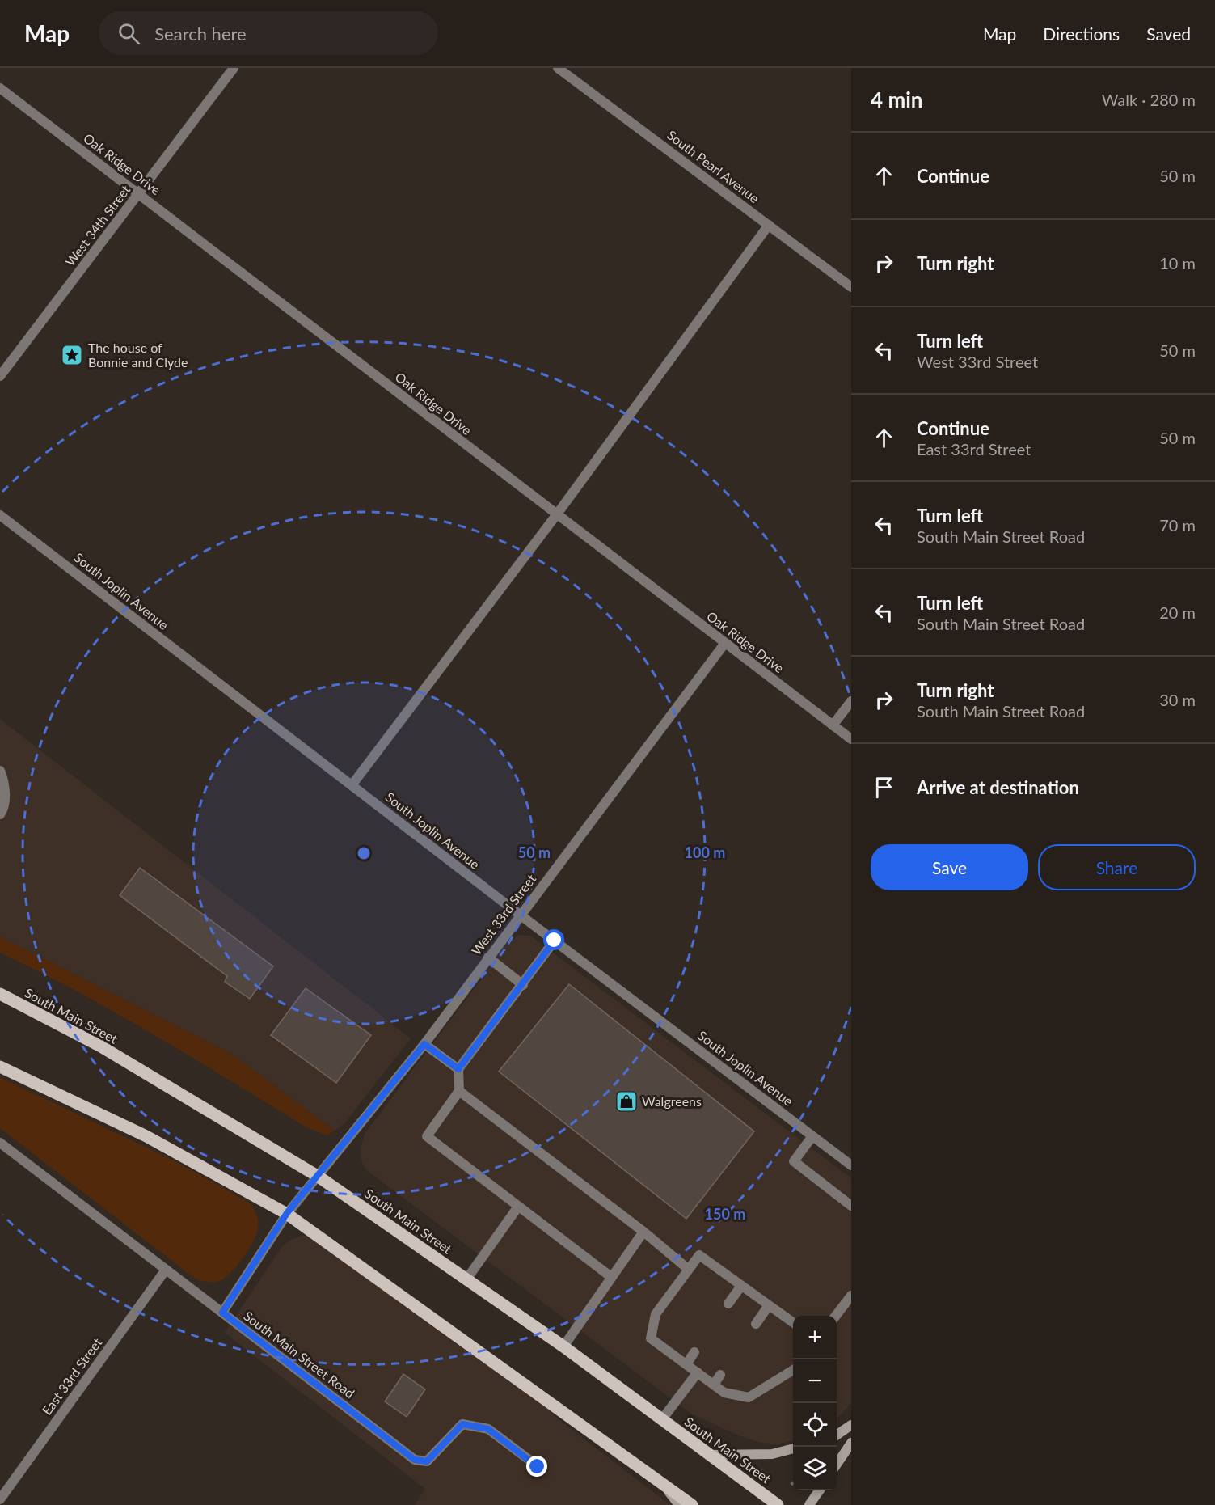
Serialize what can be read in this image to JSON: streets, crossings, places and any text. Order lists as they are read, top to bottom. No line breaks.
{"streets":{"main road":["South Main Street"],"street":["Oak Ridge Drive","South Pearl Avenue","West 34th Street","South Joplin Avenue","West 33rd Street","South Main Street Road","East 33rd Street"]},"crossings":[["Oak Ridge Drive","West 34th Street"],["Oak Ridge Drive","West 33rd Street"],["South Joplin Avenue","West 33rd Street"],["West 33rd Street","South Main Street"],["South Main Street Road","East 33rd Street"]],"places":{"place":["The house of Bonnie and Clyde"],"shop":["Walgreens"]},"page":{"header":"Map","search":"Search here","nav":["Map","Directions","Saved"],"heading":["4 min","Walk · 280 m"],"list":[["Continue","50 m"],["Turn right","10 m"],["Turn left","West 33rd Street","50 m"],["Continue","East 33rd Street","50 m"],["Turn left","South Main Street Road","70 m"],["Turn left","South Main Street Road","20 m"],["Turn right","South Main Street Road","30 m"],"Arrive at destination"],"buttons":["Save","Share"],"map_buttons":["+","−"]},"rings":["50 m","100 m","150 m"]}
